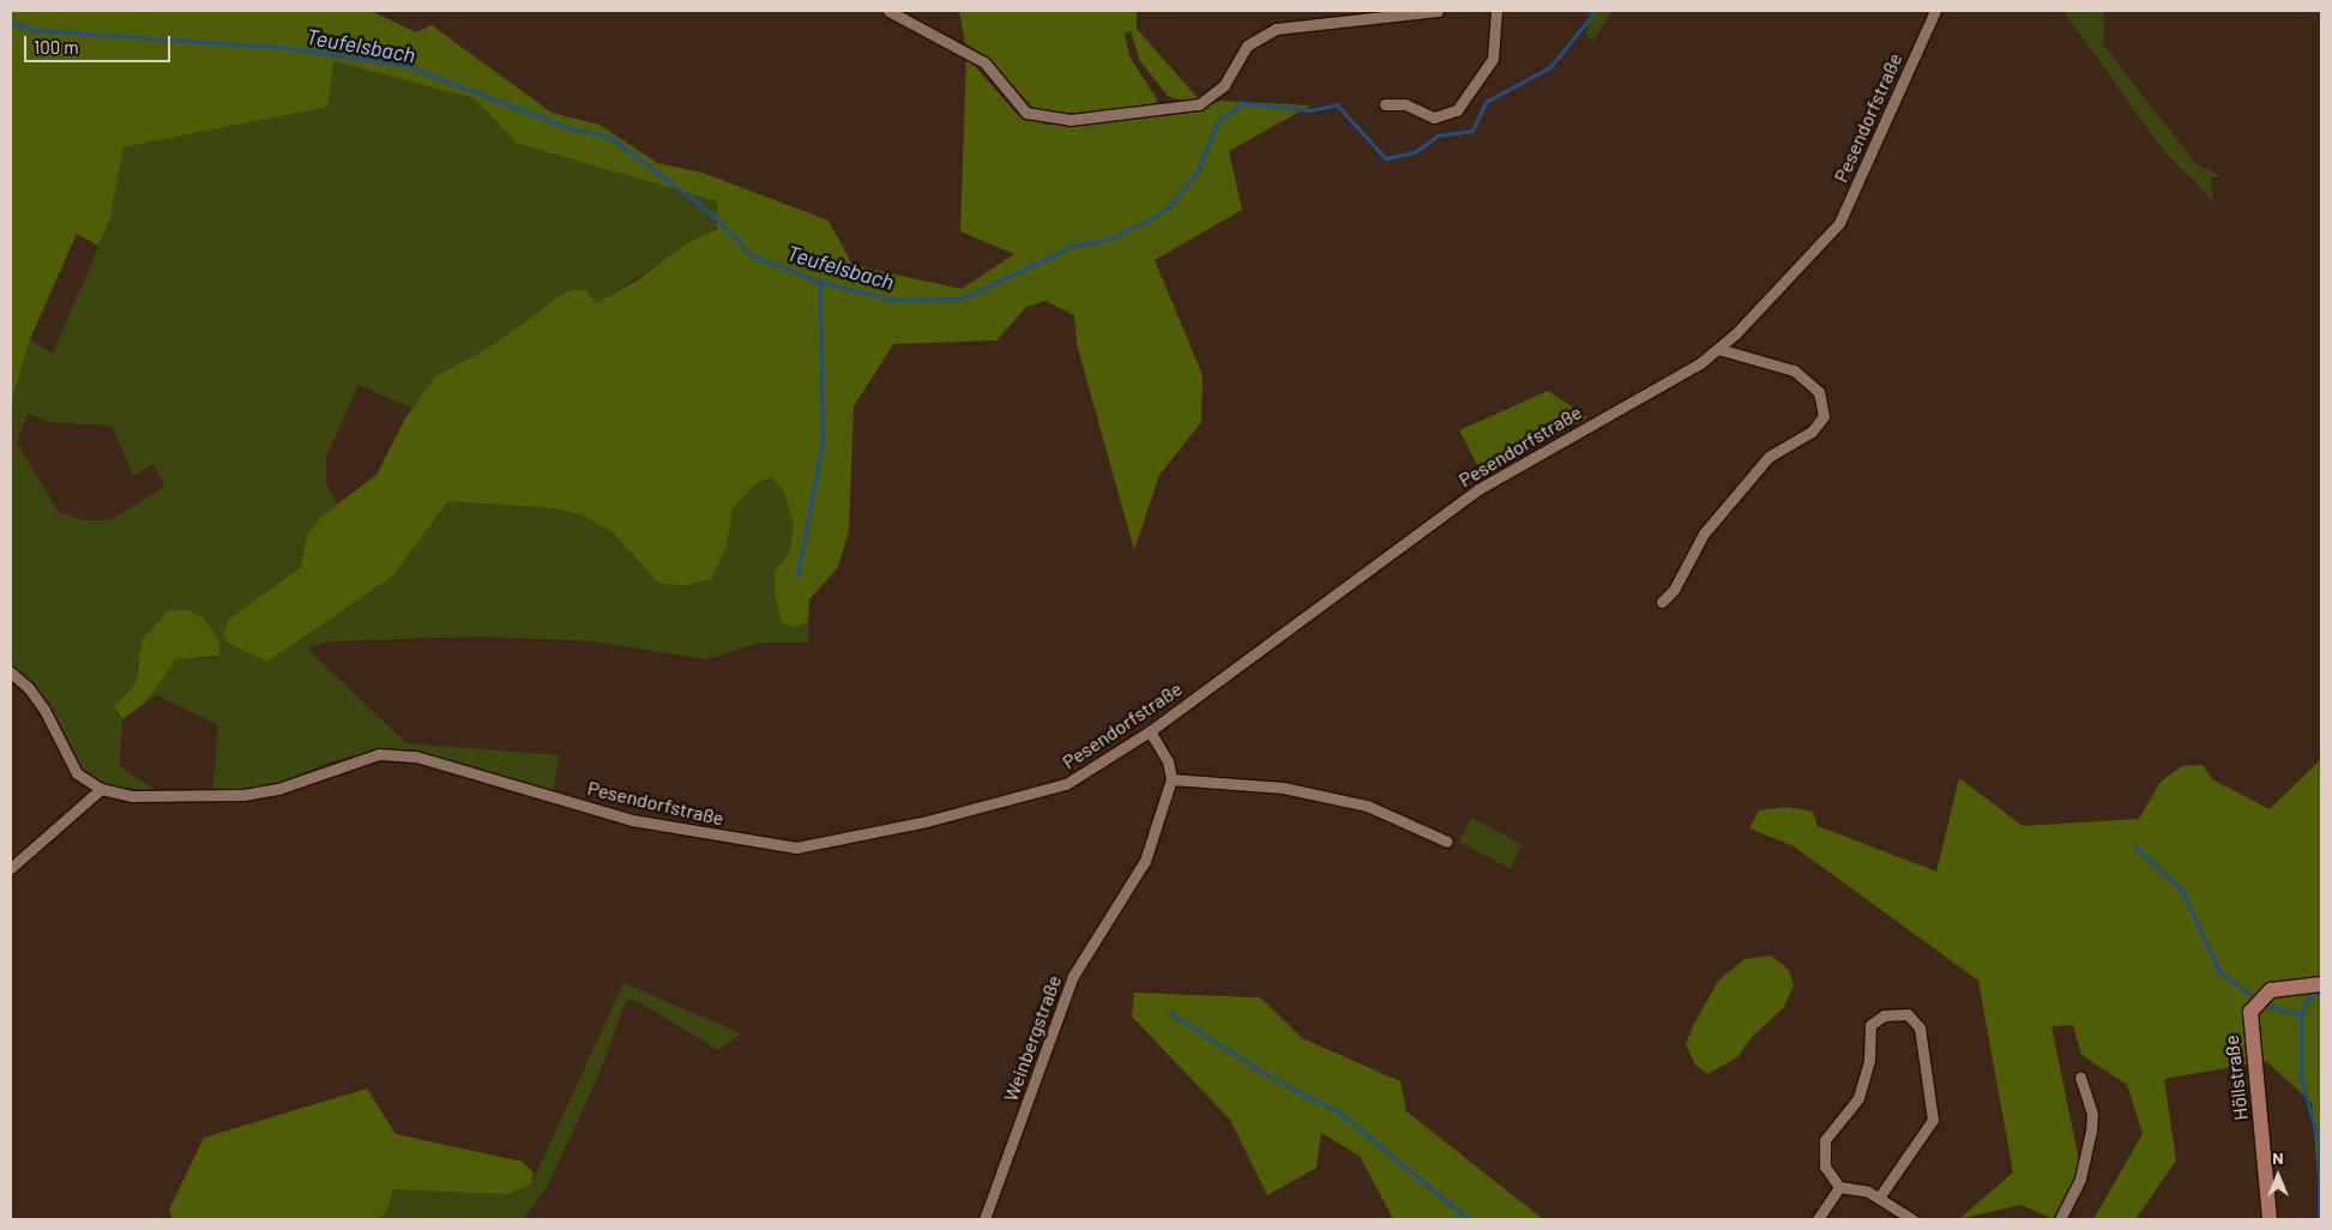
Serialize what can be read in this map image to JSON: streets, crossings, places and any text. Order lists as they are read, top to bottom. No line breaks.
{"streets":{"street":["Pesendorfstraße","Weinbergstraße","Höllstraße"]},"water":["Teufelsbach"],"scale_bar":"100 m","north":"top"}
